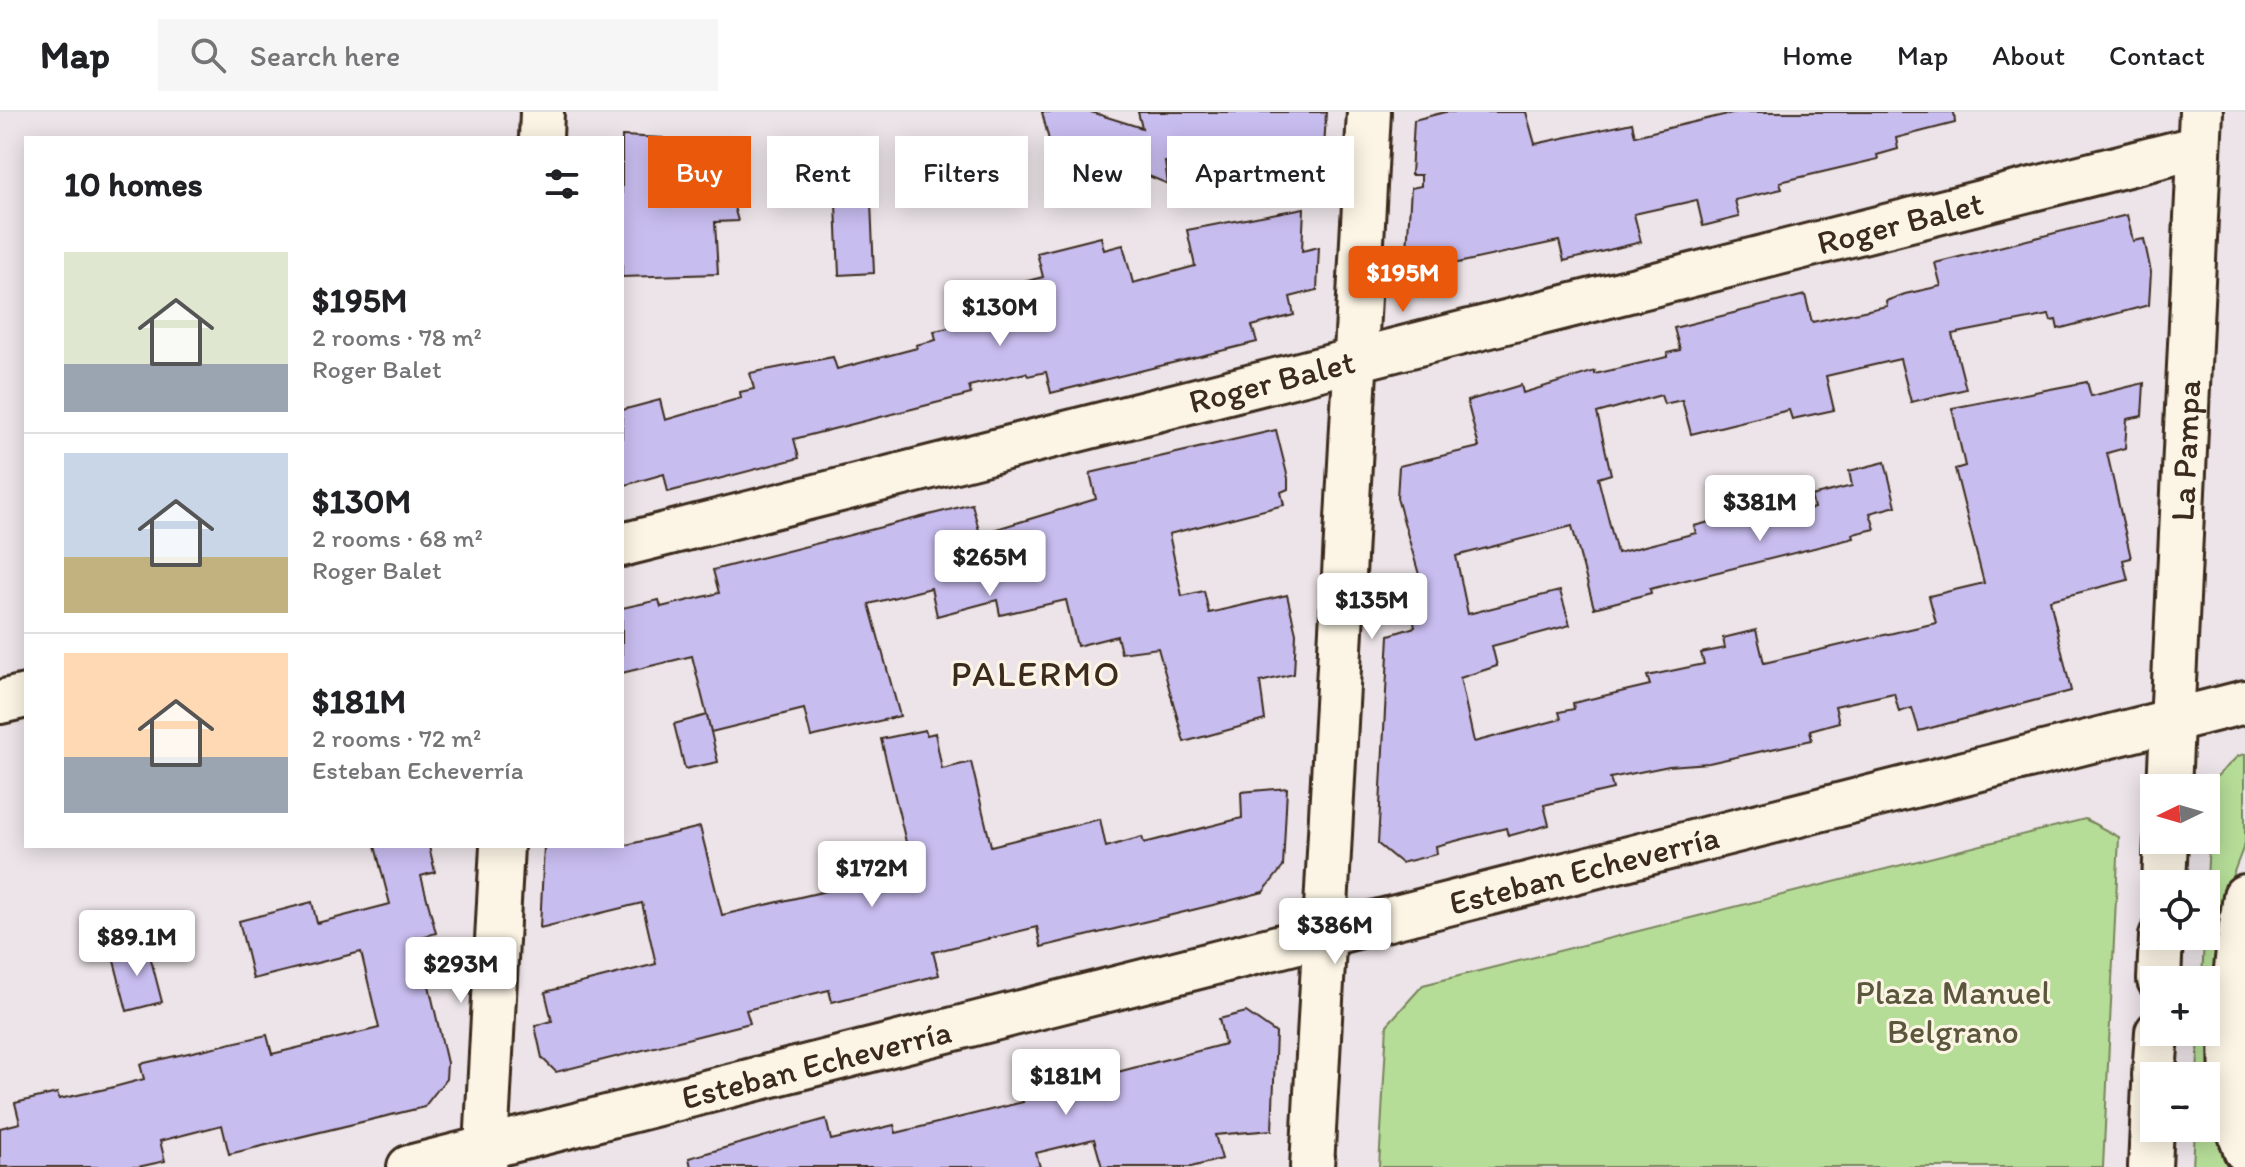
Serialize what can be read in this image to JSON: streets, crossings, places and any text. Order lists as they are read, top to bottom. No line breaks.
{"streets":{"street":["Roger Balet","La Pampa","Esteban Echeverría"]},"crossings":[["Roger Balet","La Pampa"],["La Pampa","Esteban Echeverría"]],"districts":["PALERMO"],"parks":["Plaza Manuel Belgrano"],"north":"left","page":{"header":"Map","search":"Search here","nav":["Home","Map","About","Contact"],"chip":["Buy","Rent","Filters","New","Apartment"],"heading":"10 homes","list":[{"name":"$195M","note":"2 rooms · 78 m² · Roger Balet"},{"name":"$130M","note":"2 rooms · 68 m² · Roger Balet"},{"name":"$181M","note":"2 rooms · 72 m² · Esteban Echeverría"}],"price":["$195M","$130M","$381M","$265M","$135M","$172M","$386M","$89.1M","$293M","$181M"],"map_buttons":["+","−"]}}
